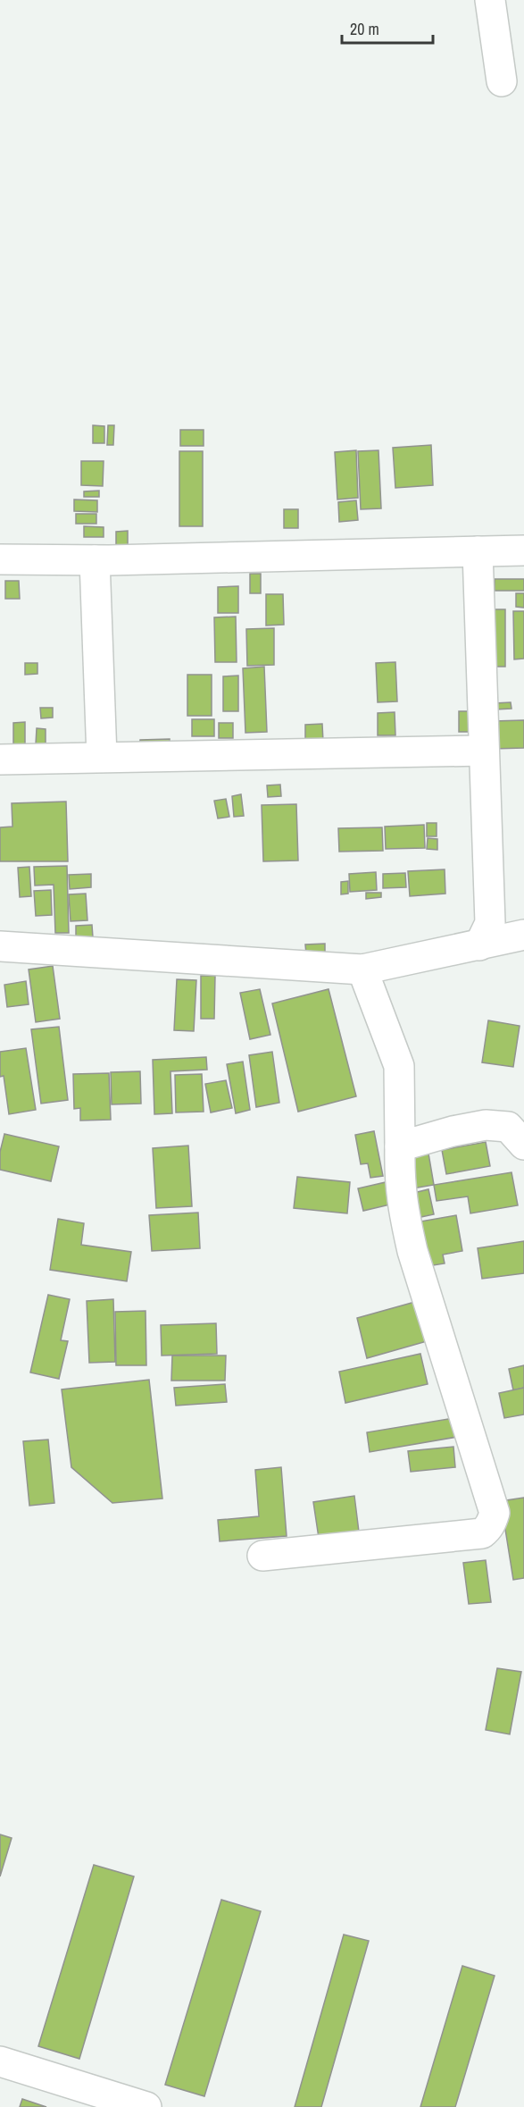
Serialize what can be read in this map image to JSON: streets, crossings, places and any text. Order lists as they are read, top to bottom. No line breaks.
{"scale_bar":"20 m"}
